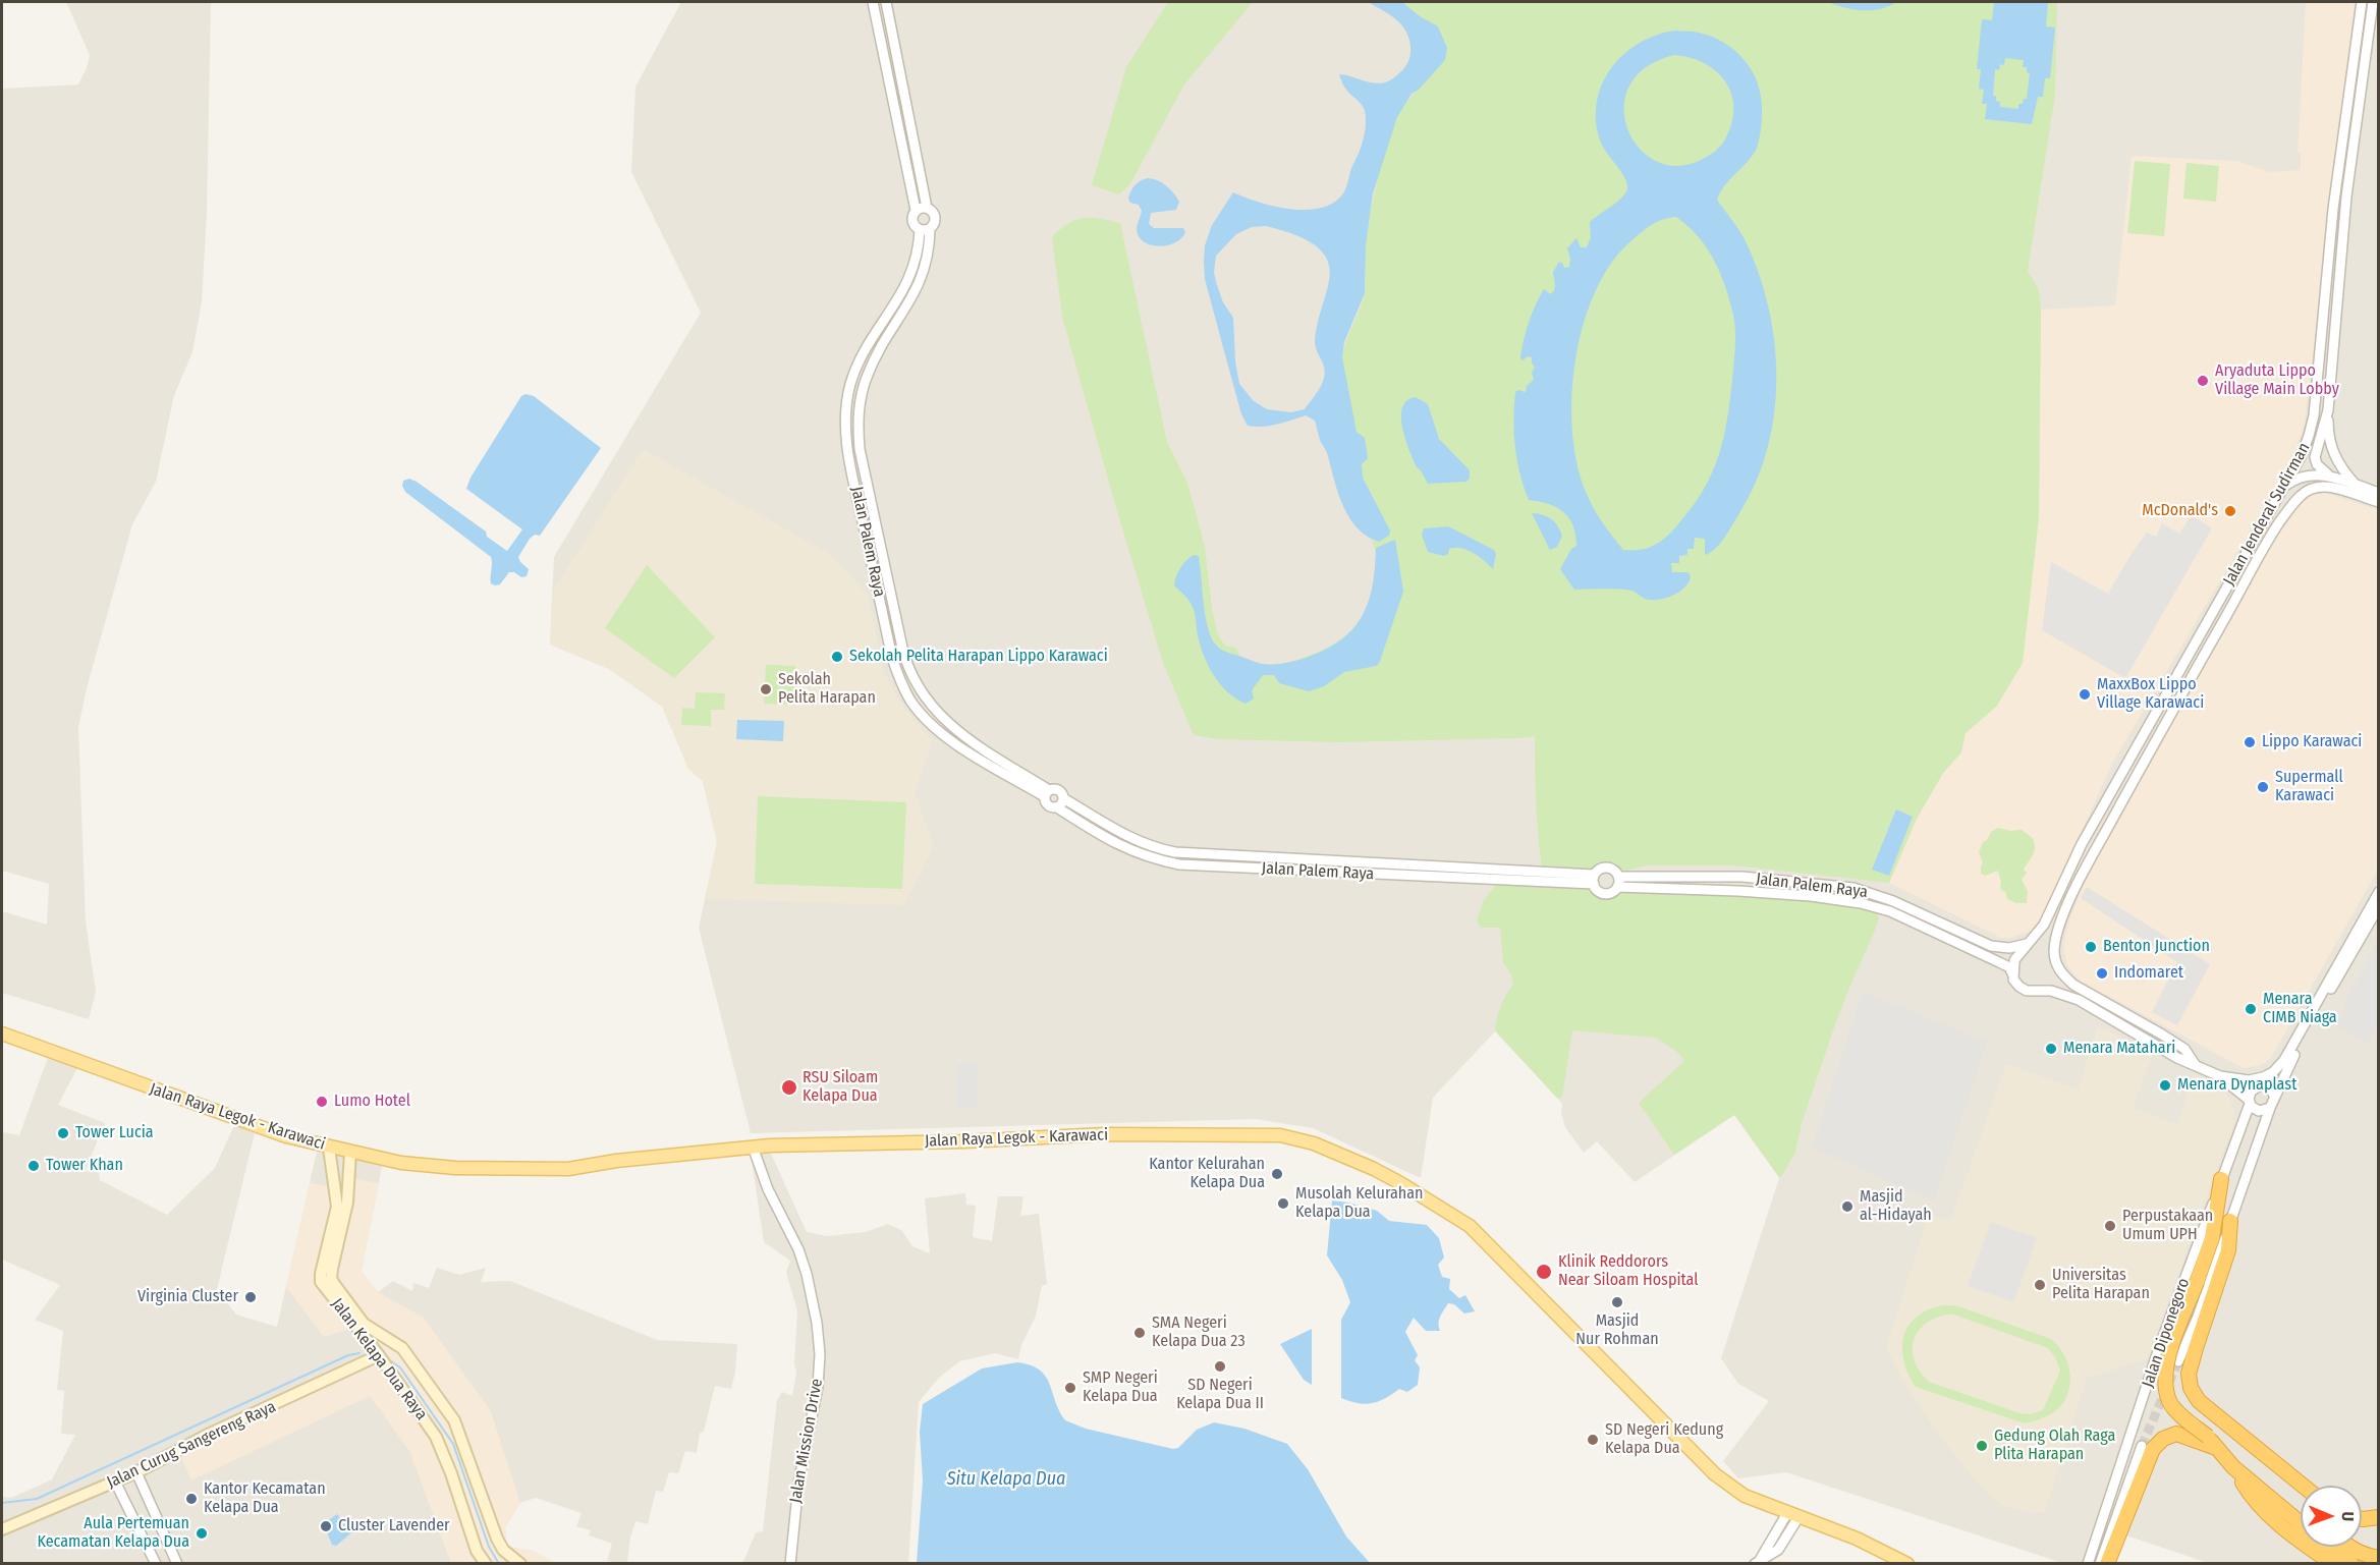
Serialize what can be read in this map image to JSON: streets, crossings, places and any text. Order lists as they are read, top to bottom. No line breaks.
{"streets":{"main road":["Jalan Raya Legok - Karawaci","Jalan Kelapa Dua Raya","Jalan Curug Sangereng Raya"],"street":["Jalan Jenderal Sudirman","Jalan Palem Raya","Jalan Diponegoro","Jalan Mission Drive"]},"crossings":[["Jalan Jenderal Sudirman","Jalan Palem Raya"],["Jalan Palem Raya","Jalan Diponegoro"],["Jalan Raya Legok - Karawaci","Jalan Mission Drive"],["Jalan Kelapa Dua Raya","Jalan Curug Sangereng Raya"]],"water":["Situ Kelapa Dua"],"places":["Aryaduta Lippo Village Main Lobby","McDonald's","Sekolah Pelita Harapan Lippo Karawaci","Sekolah Pelita Harapan","MaxxBox Lippo Village Karawaci","Lippo Karawaci","Supermall Karawaci","Benton Junction","Indomaret","Menara CIMB Niaga","Menara Matahari","Menara Dynaplast","RSU Siloam Kelapa Dua","Lumo Hotel","Tower Lucia","Tower Khan","Kantor Kelurahan Kelapa Dua","Musolah Kelurahan Kelapa Dua","Masjid al-Hidayah","Perpustakaan Umum UPH","Klinik Reddorors Near Siloam Hospital","Universitas Pelita Harapan","Virginia Cluster","Masjid Nur Rohman","SMA Negeri Kelapa Dua 23","SD Negeri Kelapa Dua II","SMP Negeri Kelapa Dua","SD Negeri Kedung Kelapa Dua","Gedung Olah Raga Plita Harapan","Kantor Kecamatan Kelapa Dua","Cluster Lavender","Aula Pertemuan Kecamatan Kelapa Dua"],"north":"right"}
